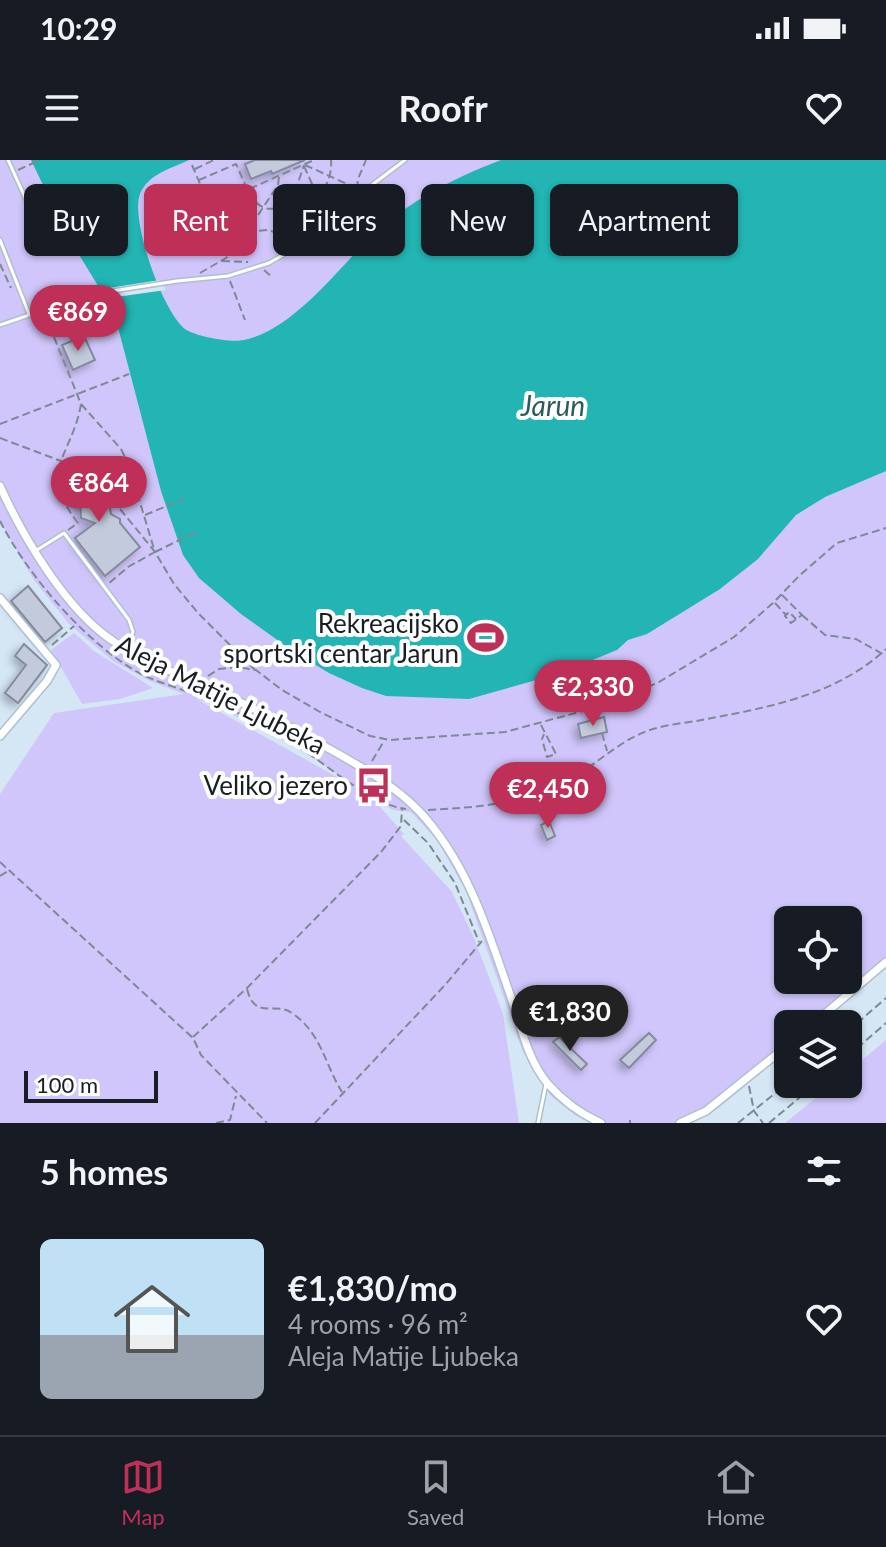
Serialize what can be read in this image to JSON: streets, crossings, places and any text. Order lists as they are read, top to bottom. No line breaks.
{"streets":{"street":["Aleja Matije Ljubeka"]},"water":["Jarun"],"places":{"sports":["Rekreacijsko sportski centar Jarun"],"bus stop":["Veliko jezero"]},"scale_bar":"100 m","page":{"status":"10:29","header":"Roofr","chip":["Buy","Rent","Filters","New","Apartment"],"price":["€869","€864","€2,330","€2,450","€1,830"],"scale":"100 m","heading":"5 homes","list":[{"name":"€1,830/mo","note":"4 rooms · 96 m² · Aleja Matije Ljubeka"}],"tabs":["Map","Saved","Home"]}}
